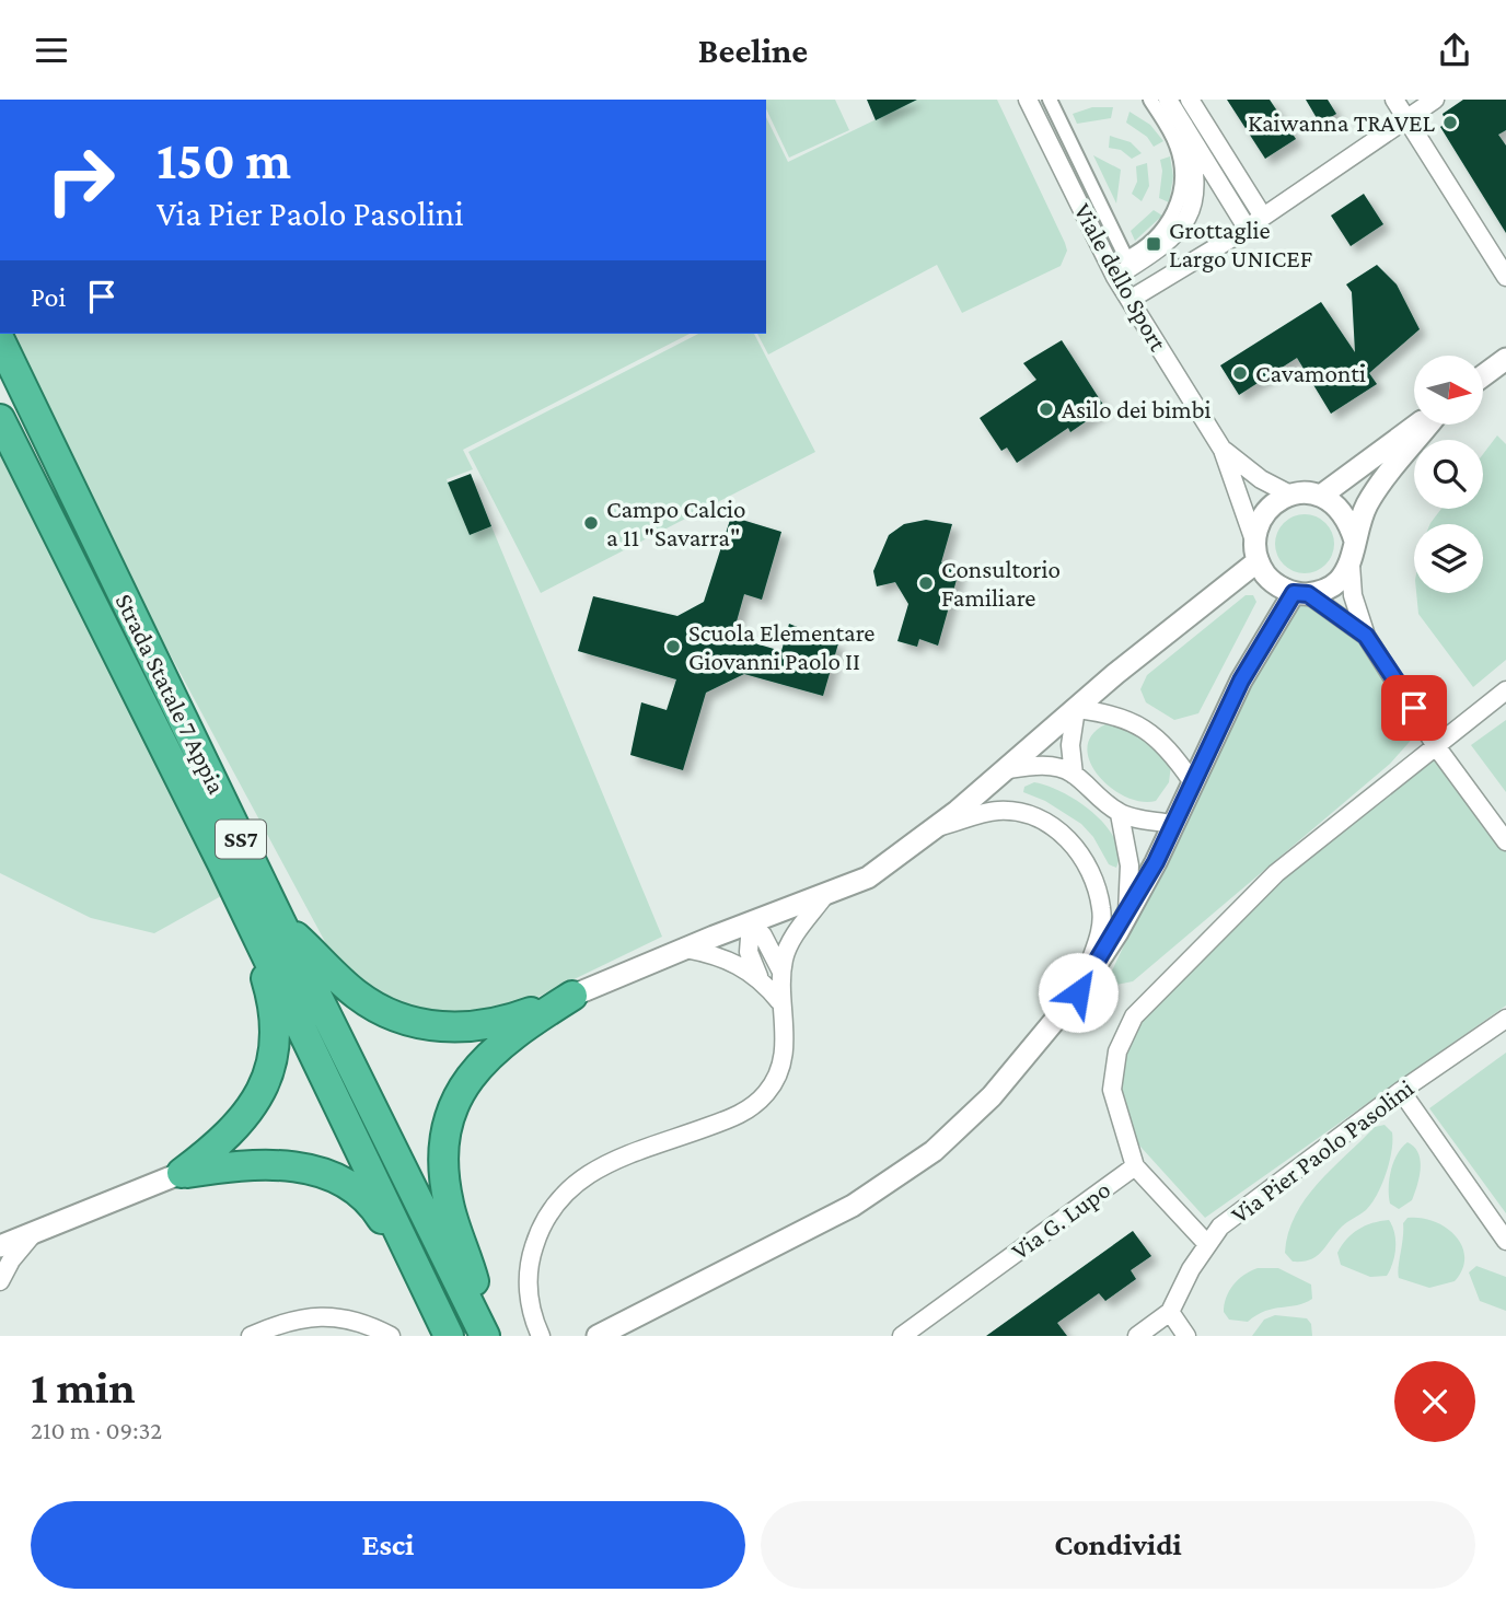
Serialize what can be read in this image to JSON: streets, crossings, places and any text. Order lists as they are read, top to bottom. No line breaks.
{"streets":{"highway":["Strada Statale 7 Appia","SS7"],"street":["Viale dello Sport","Via Pier Paolo Pasolini","Via G. Lupo"]},"crossings":[["Via Pier Paolo Pasolini","Via G. Lupo"]],"places":{"other":["Kaiwanna TRAVEL","Cavamonti","Asilo dei bimbi","Campo Calcio a 11 \"Savarra\"","Consultorio Familiare","Scuola Elementare Giovanni Paolo II"],"transit":["Grottaglie Largo UNICEF"]},"north":"right","page":{"header":"Beeline","turn":["150 m","Via Pier Paolo Pasolini"],"then":"Poi","heading":["1 min","210 m · 09:32"],"buttons":["Esci","Condividi"]}}
